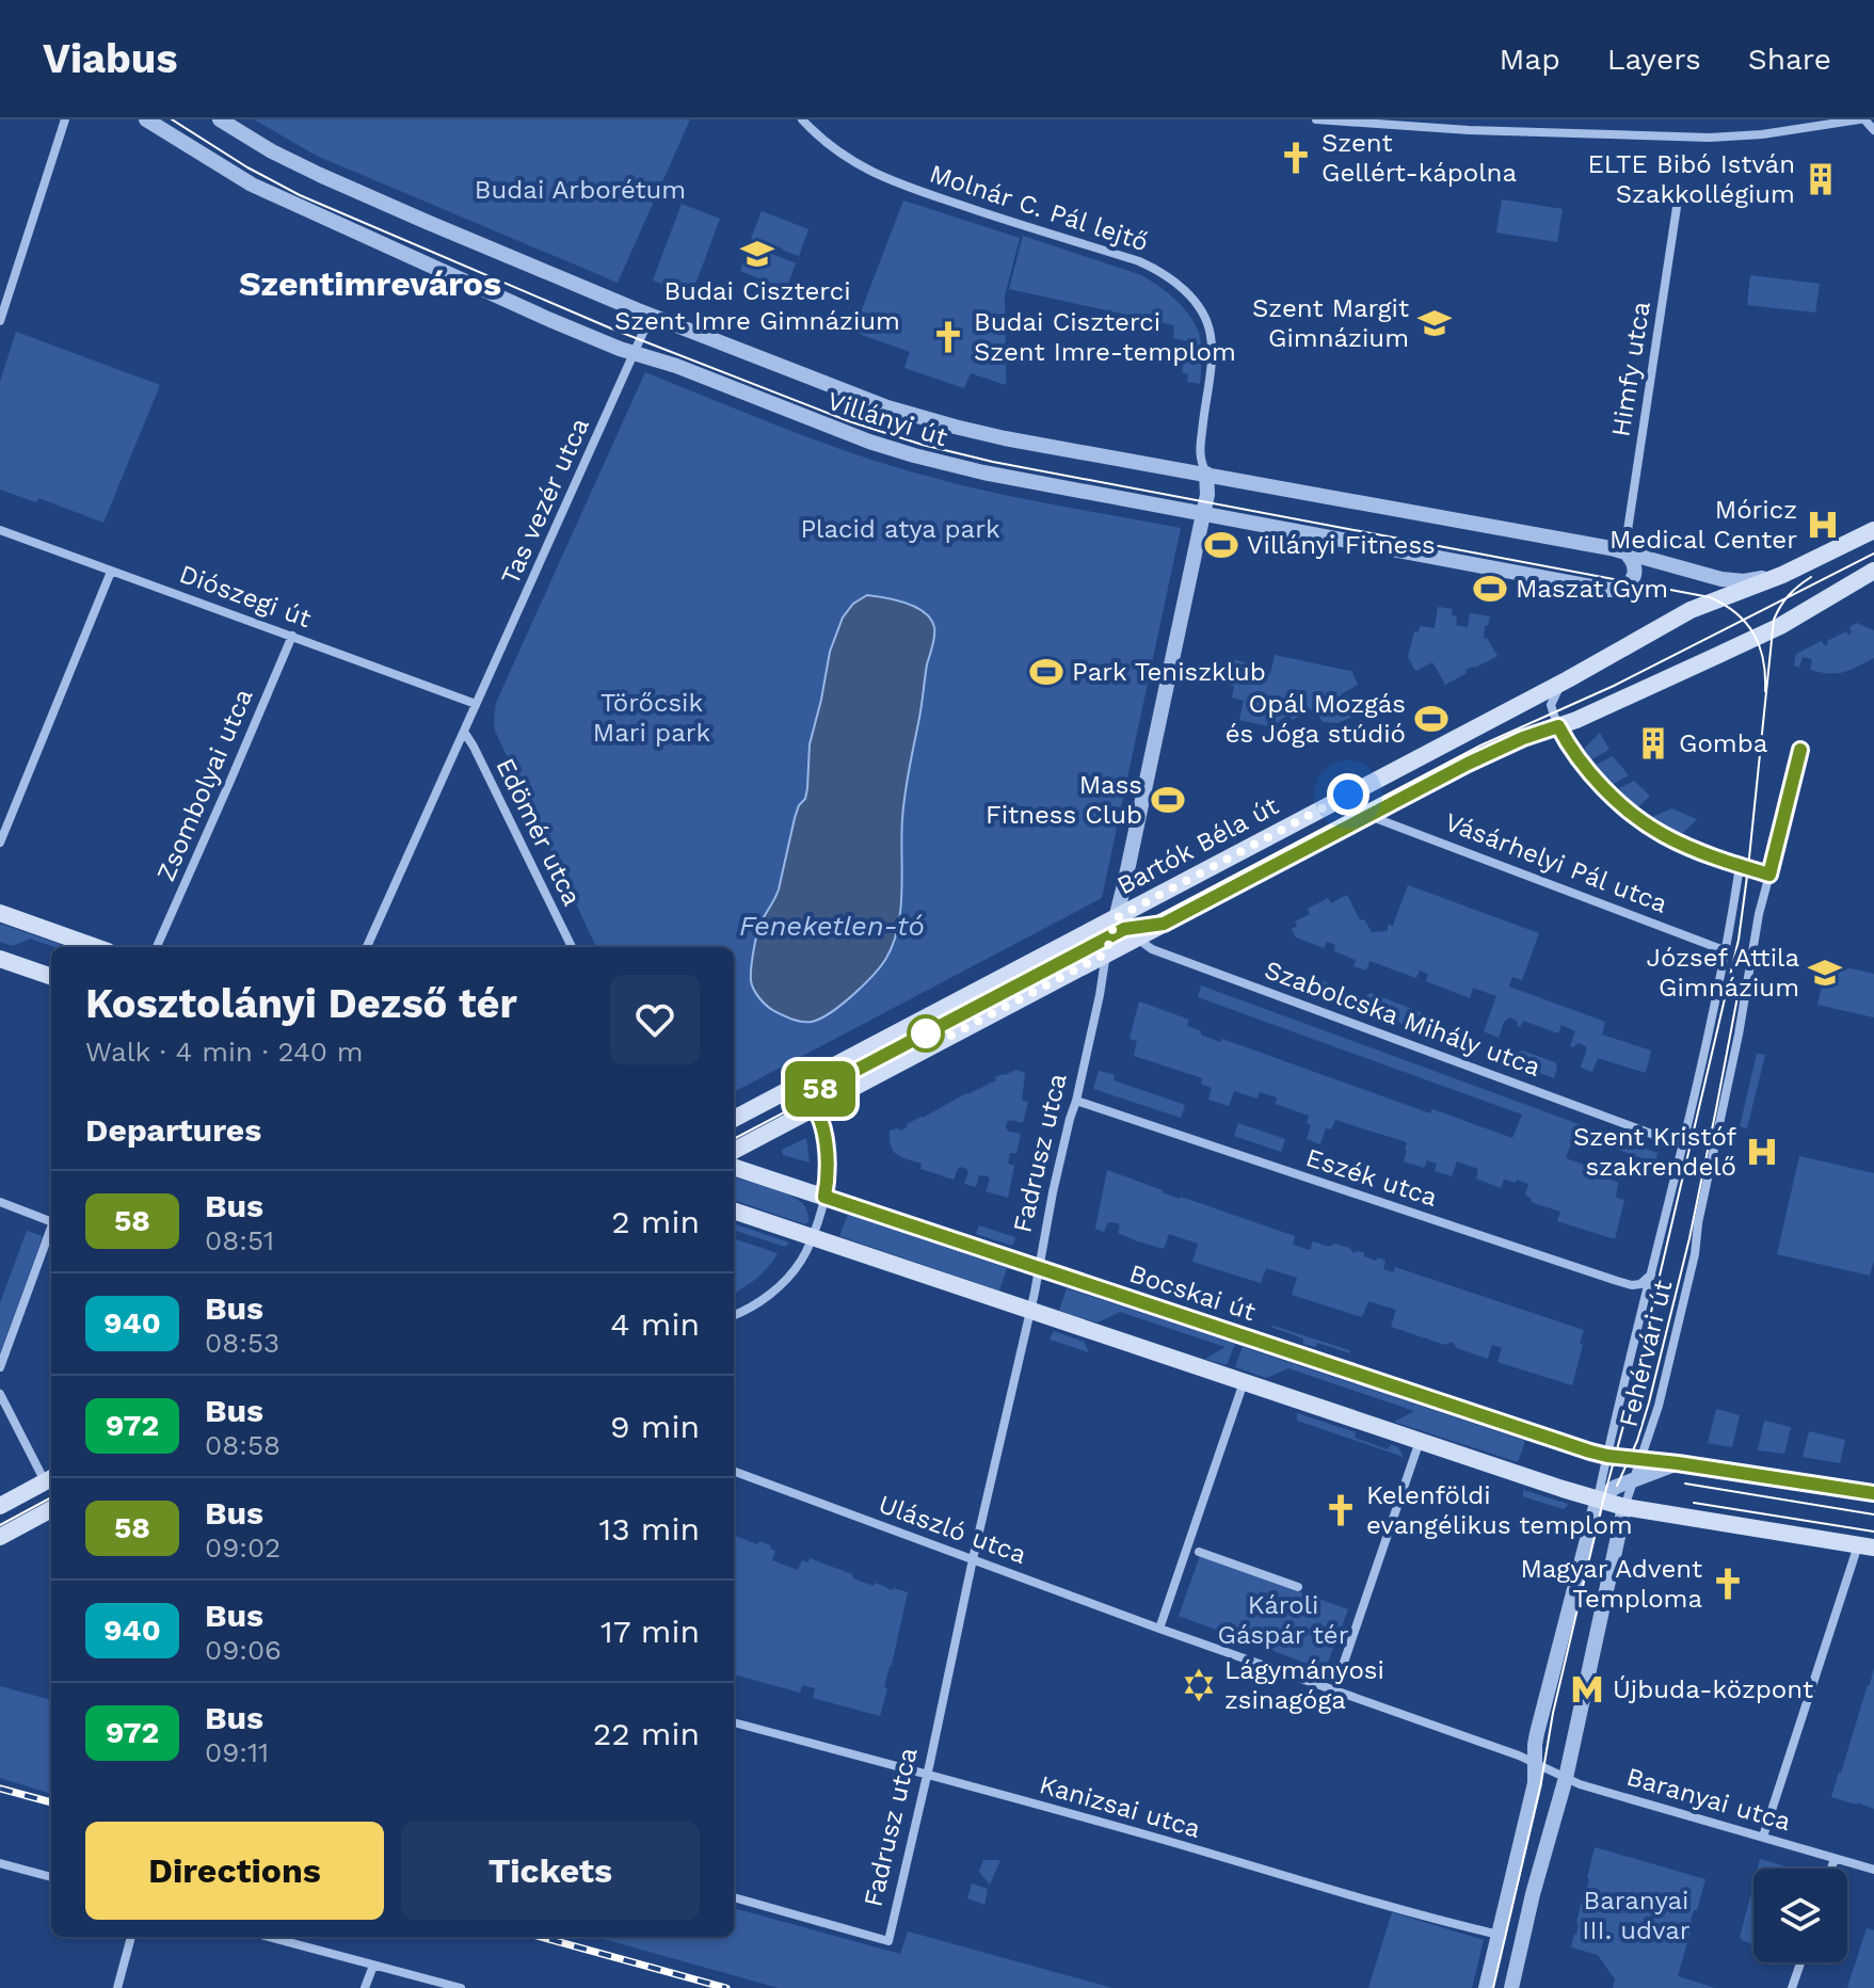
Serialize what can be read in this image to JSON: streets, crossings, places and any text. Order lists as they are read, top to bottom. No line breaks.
{"streets":{"main road":["Bartók Béla út","Bocskai út"],"street":["Molnár C. Pál lejtő","Himfy utca","Villányi út","Tas vezér utca","Diószegi út","Zsombolyai utca","Edömér utca","Vásárhelyi Pál utca","Szabolcska Mihály utca","Fadrusz utca","Eszék utca","Fehérvári út","Ulászló utca","Baranyai utca","Kanizsai utca"]},"crossings":[["Molnár C. Pál lejtő","Villányi út"],["Molnár C. Pál lejtő","Fadrusz utca"],["Himfy utca","Villányi út"],["Villányi út","Tas vezér utca"],["Villányi út","Bartók Béla út"],["Villányi út","Fadrusz utca"],["Tas vezér utca","Diószegi út"],["Tas vezér utca","Edömér utca"],["Diószegi út","Zsombolyai utca"],["Bartók Béla út","Vásárhelyi Pál utca"],["Bartók Béla út","Szabolcska Mihály utca"],["Bartók Béla út","Fadrusz utca"],["Vásárhelyi Pál utca","Fehérvári út"],["Szabolcska Mihály utca","Fadrusz utca"],["Szabolcska Mihály utca","Fehérvári út"],["Fadrusz utca","Eszék utca"],["Fadrusz utca","Bocskai út"],["Fadrusz utca","Ulászló utca"],["Fadrusz utca","Kanizsai utca"],["Eszék utca","Fehérvári út"],["Bocskai út","Fehérvári út"],["Fehérvári út","Baranyai utca"],["Fehérvári út","Kanizsai utca"]],"districts":["Szentimreváros"],"water":["Feneketlen-tó"],"parks":["Budai Arborétum","Placid atya park","Törőcsik Mari park","Károli Gáspár tér","Baranyai III. udvar"],"places":{"church":["Szent Gellért-kápolna","Budai Ciszterci Szent Imre-templom","Kelenföldi evangélikus templom","Magyar Advent Temploma"],"building":["ELTE Bibó István Szakkollégium","Gomba"],"school or university":["Budai Ciszterci Szent Imre Gimnázium","Szent Margit Gimnázium","József Attila Gimnázium"],"hospital":["Móricz Medical Center","Szent Kristóf szakrendelő"],"sports":["Villányi Fitness","Maszat Gym","Park Teniszklub","Opál Mozgás és Jóga stúdió","Mass Fitness Club"],"synagogue":["Lágymányosi zsinagóga"],"metro station":["Újbuda-központ"]},"lines":["bus line 58"],"page":{"header":"Viabus","nav":["Map","Layers","Share"],"on_map":"58","heading":[["Kosztolányi Dezső tér","Walk · 4 min · 240 m"],"Departures"],"list":[{"mark":"58","name":"Bus","note":"08:51","value":"2 min"},{"mark":"940","name":"Bus","note":"08:53","value":"4 min"},{"mark":"972","name":"Bus","note":"08:58","value":"9 min"},{"mark":"58","name":"Bus","note":"09:02","value":"13 min"},{"mark":"940","name":"Bus","note":"09:06","value":"17 min"},{"mark":"972","name":"Bus","note":"09:11","value":"22 min"}],"buttons":["Directions","Tickets"]}}
